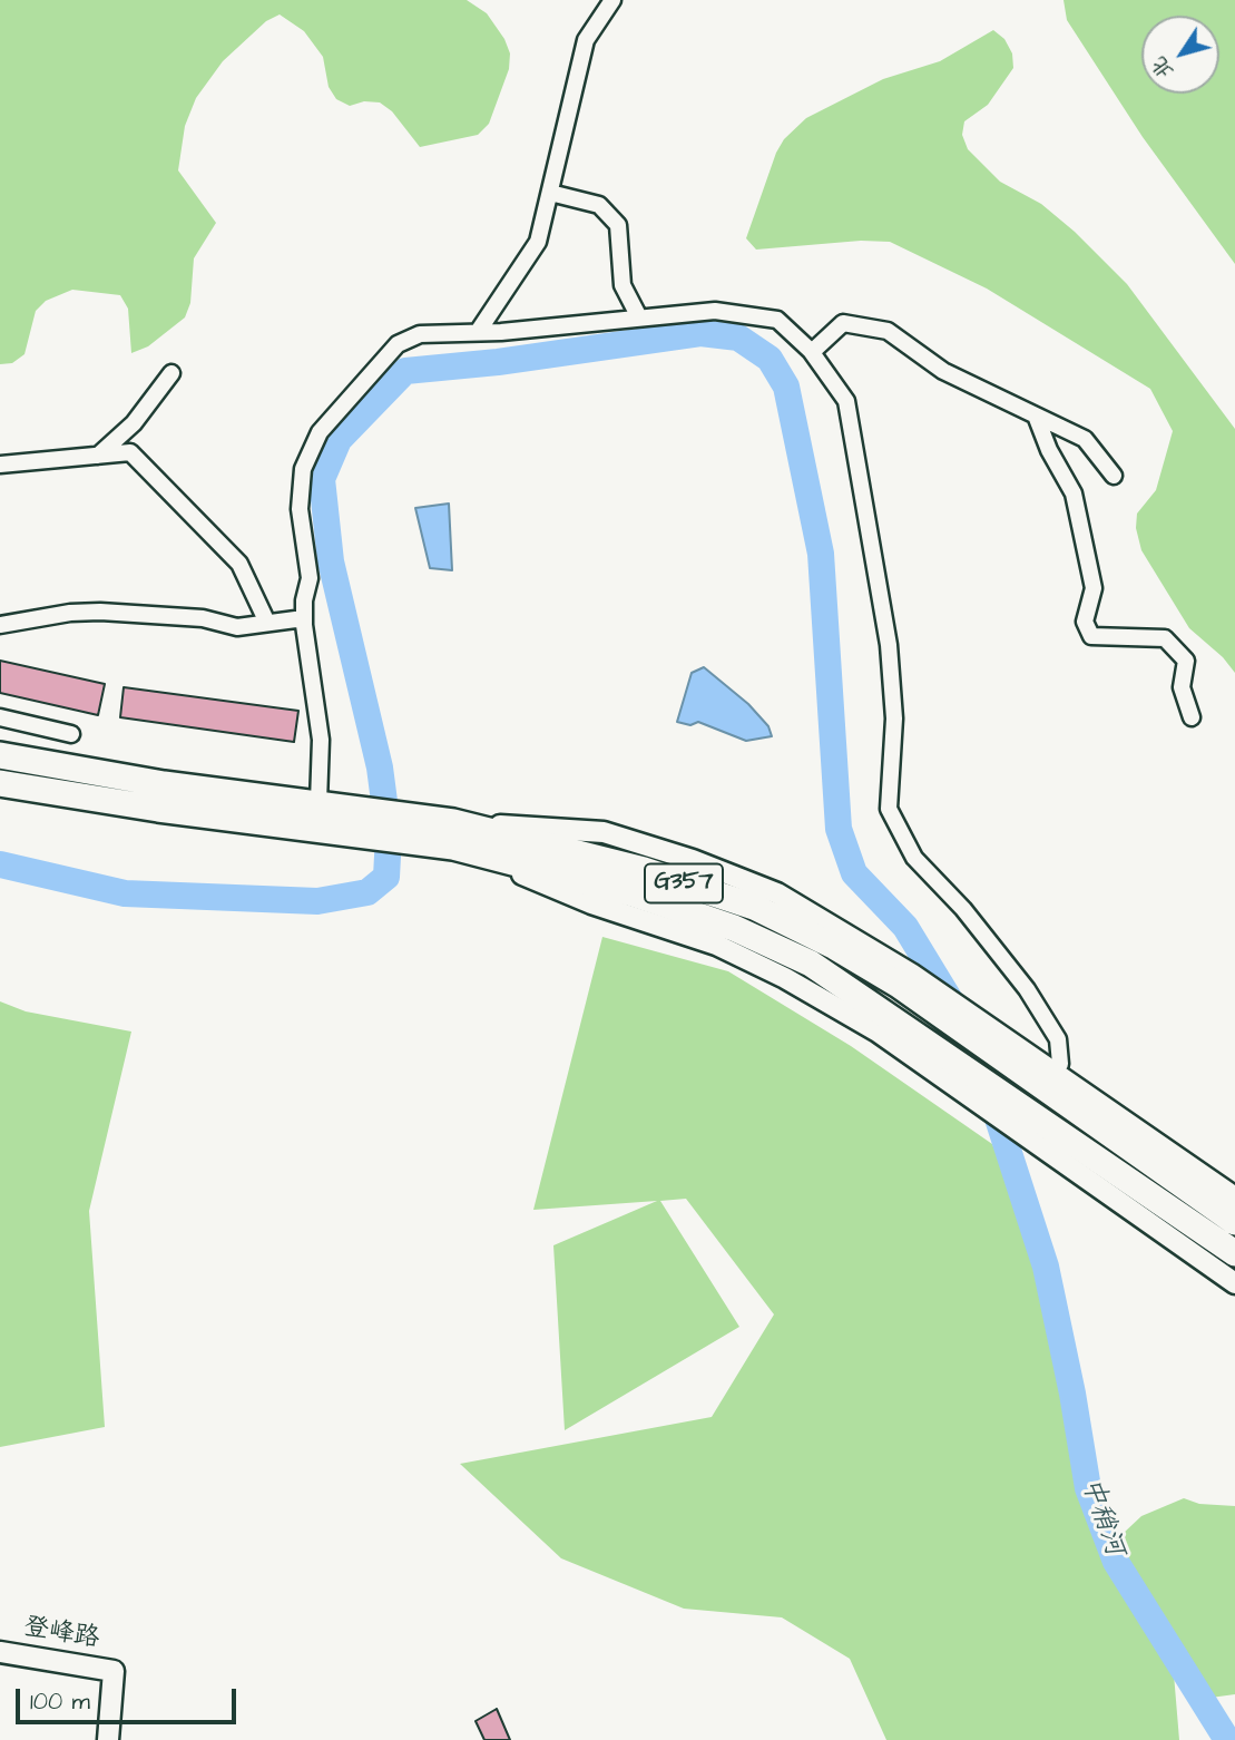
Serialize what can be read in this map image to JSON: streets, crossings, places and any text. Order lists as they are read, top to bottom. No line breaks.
{"streets":{"highway":["G357"],"street":["登峰路"]},"water":["中稍河"],"scale_bar":"100 m","north":"bottom left"}
